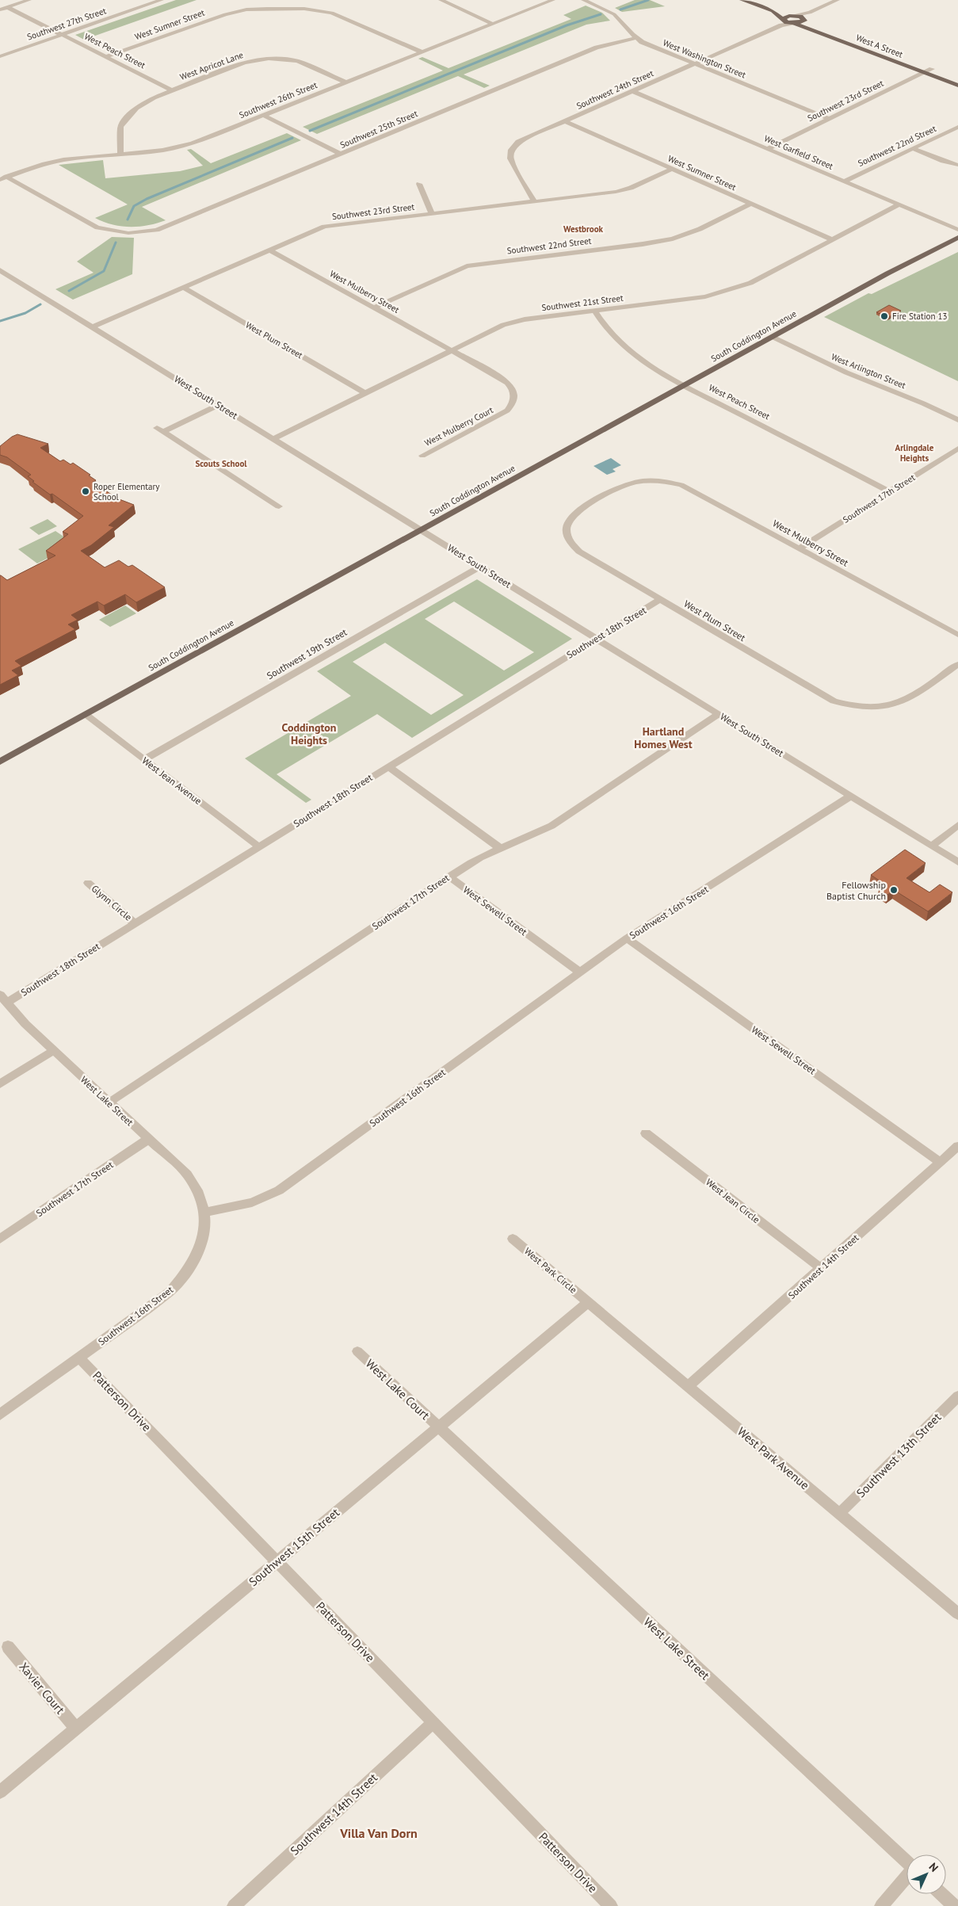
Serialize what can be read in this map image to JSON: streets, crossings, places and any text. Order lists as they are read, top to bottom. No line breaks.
{"streets":{"main road":["West A Street","South Coddington Avenue"],"street":["Southwest 27th Street","West Sumner Street","West Peach Street","West Washington Street","West Apricot Lane","Southwest 24th Street","Southwest 26th Street","Southwest 23rd Street","Southwest 25th Street","Southwest 22nd Street","West Garfield Street","West Mulberry Street","Southwest 21st Street","West Plum Street","West Arlington Street","West South Street","West Mulberry Court","Southwest 17th Street","Southwest 18th Street","Southwest 19th Street","West Jean Avenue","Glynn Circle","West Sewell Street","Southwest 16th Street","West Lake Street","West Jean Circle","Southwest 14th Street","West Park Circle","West Lake Court","Patterson Drive","Southwest 13th Street","West Park Avenue","Southwest 15th Street","Xavier Court"]},"crossings":[["Southwest 27th Street","West Peach Street"],["West Sumner Street","West Peach Street"],["West Sumner Street","Southwest 24th Street"],["West Sumner Street","Southwest 26th Street"],["West Sumner Street","Southwest 23rd Street"],["West Sumner Street","Southwest 22nd Street"],["West Sumner Street","Southwest 21st Street"],["West A Street","Southwest 24th Street"],["West A Street","Southwest 23rd Street"],["West Peach Street","West Apricot Lane"],["West Peach Street","Southwest 21st Street"],["West Peach Street","South Coddington Avenue"],["West Peach Street","Southwest 17th Street"],["West Washington Street","Southwest 24th Street"],["West Washington Street","Southwest 23rd Street"],["West Washington Street","Southwest 25th Street"],["West Apricot Lane","Southwest 26th Street"],["Southwest 24th Street","Southwest 23rd Street"],["Southwest 24th Street","West Garfield Street"],["Southwest 26th Street","Southwest 25th Street"],["Southwest 23rd Street","West Garfield Street"],["Southwest 23rd Street","West Mulberry Street"],["Southwest 23rd Street","West Plum Street"],["Southwest 23rd Street","West South Street"],["Southwest 22nd Street","West Garfield Street"],["Southwest 22nd Street","West Mulberry Street"],["West Garfield Street","Southwest 21st Street"],["West Mulberry Street","Southwest 21st Street"],["West Mulberry Street","West Plum Street"],["West Mulberry Street","West Mulberry Court"],["West Mulberry Street","Southwest 17th Street"],["Southwest 21st Street","West Plum Street"],["Southwest 21st Street","West South Street"],["Southwest 21st Street","West Mulberry Court"],["South Coddington Avenue","West Arlington Street"],["South Coddington Avenue","West South Street"],["South Coddington Avenue","West Jean Avenue"],["West Plum Street","Southwest 18th Street"],["West South Street","Southwest 17th Street"],["West South Street","Southwest 18th Street"],["West South Street","Southwest 19th Street"],["West South Street","Southwest 16th Street"],["Southwest 17th Street","West Sewell Street"],["Southwest 17th Street","West Lake Street"],["Southwest 18th Street","West Jean Avenue"],["Southwest 18th Street","Glynn Circle"],["Southwest 18th Street","West Lake Street"],["Southwest 19th Street","West Jean Avenue"],["West Sewell Street","Southwest 16th Street"],["West Sewell Street","Southwest 14th Street"],["Southwest 16th Street","West Lake Street"],["Southwest 16th Street","Patterson Drive"],["West Lake Street","West Lake Court"],["West Lake Street","Southwest 15th Street"],["West Jean Circle","Southwest 14th Street"],["Southwest 14th Street","Patterson Drive"],["Southwest 14th Street","West Park Avenue"],["West Park Circle","West Park Avenue"],["West Park Circle","Southwest 15th Street"],["West Lake Court","Southwest 15th Street"],["Patterson Drive","Southwest 15th Street"],["Southwest 13th Street","West Park Avenue"],["West Park Avenue","Southwest 15th Street"],["Southwest 15th Street","Xavier Court"]],"districts":["Westbrook","Arlingdale Heights","Scouts School","Coddington Heights","Hartland Homes West","Villa Van Dorn"],"places":["Fire Station 13","Roper Elementary School","Fellowship Baptist Church"],"north":"top right"}
